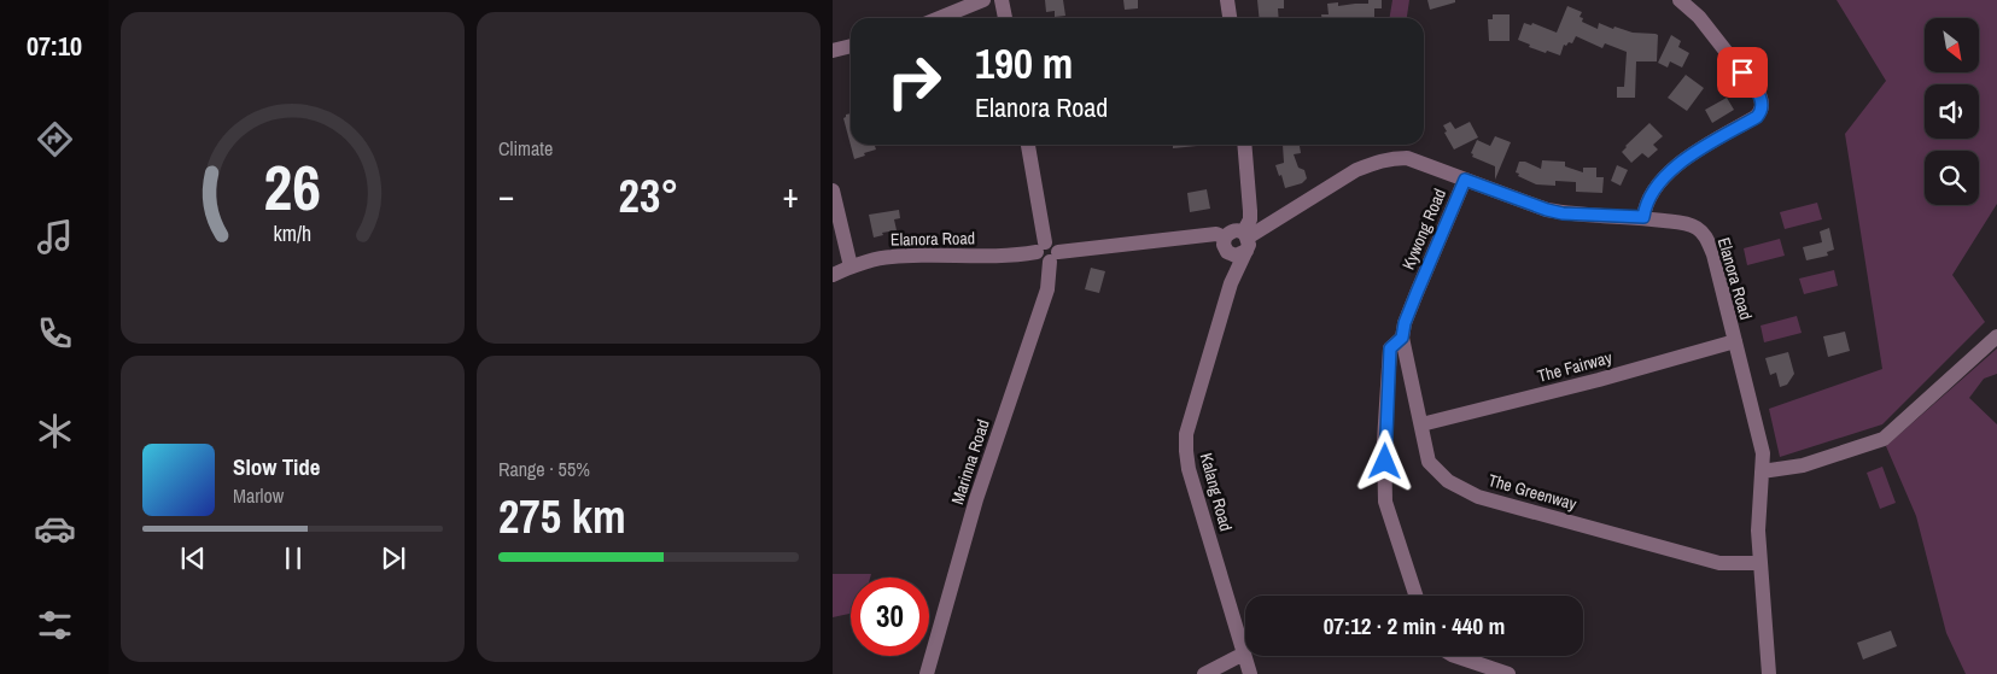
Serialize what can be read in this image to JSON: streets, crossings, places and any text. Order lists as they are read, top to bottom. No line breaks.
{"streets":{"street":["Kywong Road","Elanora Road","The Fairway","Marinna Road","Kalang Road","The Greenway"]},"crossings":[["Kywong Road","Elanora Road"],["Kywong Road","The Greenway"],["Elanora Road","The Fairway"],["Elanora Road","Kalang Road"],["Elanora Road","The Greenway"],["The Fairway","The Greenway"]],"north":"bottom right","page":{"tabs":"07:10","tile":["Climate",["Range · 55%","275 km"]],"turn":["190 m","Elanora Road"],"heat":["−","23°","+"],"song":["Slow Tide","Marlow"],"limit":"30","trip":"07:12 · 2 min · 440 m","gauge":["26","km/h"]}}
